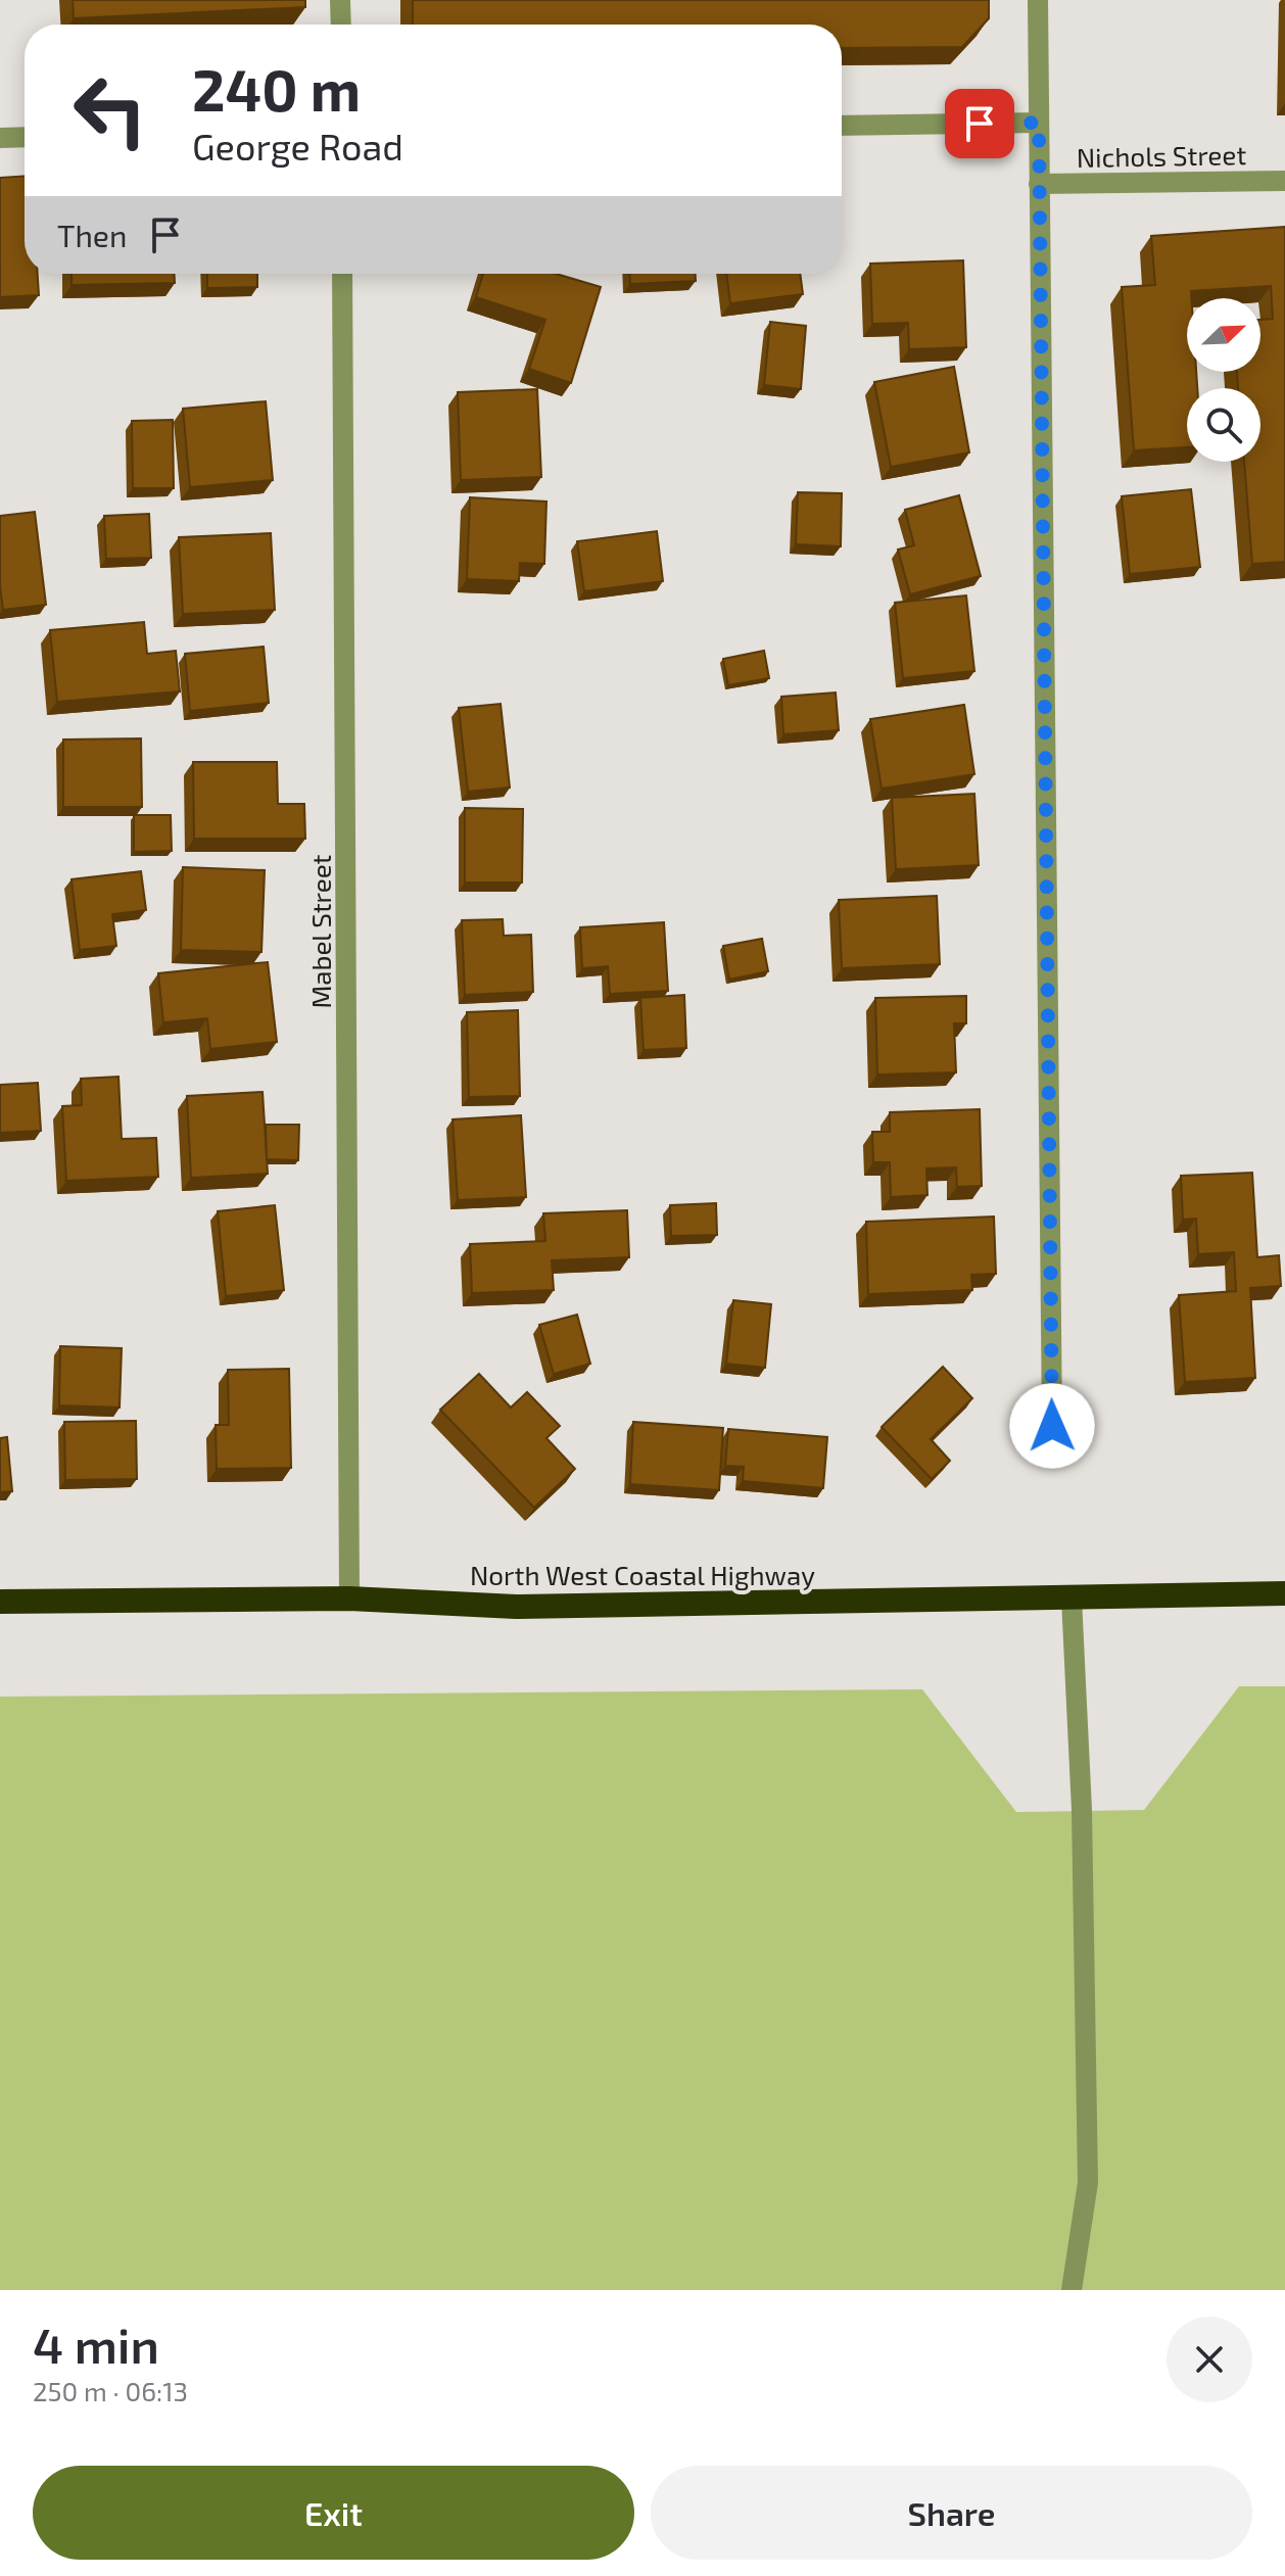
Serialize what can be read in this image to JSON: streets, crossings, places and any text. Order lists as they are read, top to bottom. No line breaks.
{"streets":{"highway":["North West Coastal Highway"],"street":["Nichols Street","Mabel Street"]},"crossings":[["Mabel Street","North West Coastal Highway"]],"north":"top right","page":{"turn":["240 m","George Road"],"then":"Then","heading":["4 min","250 m · 06:13"],"buttons":["Exit","Share"]}}
